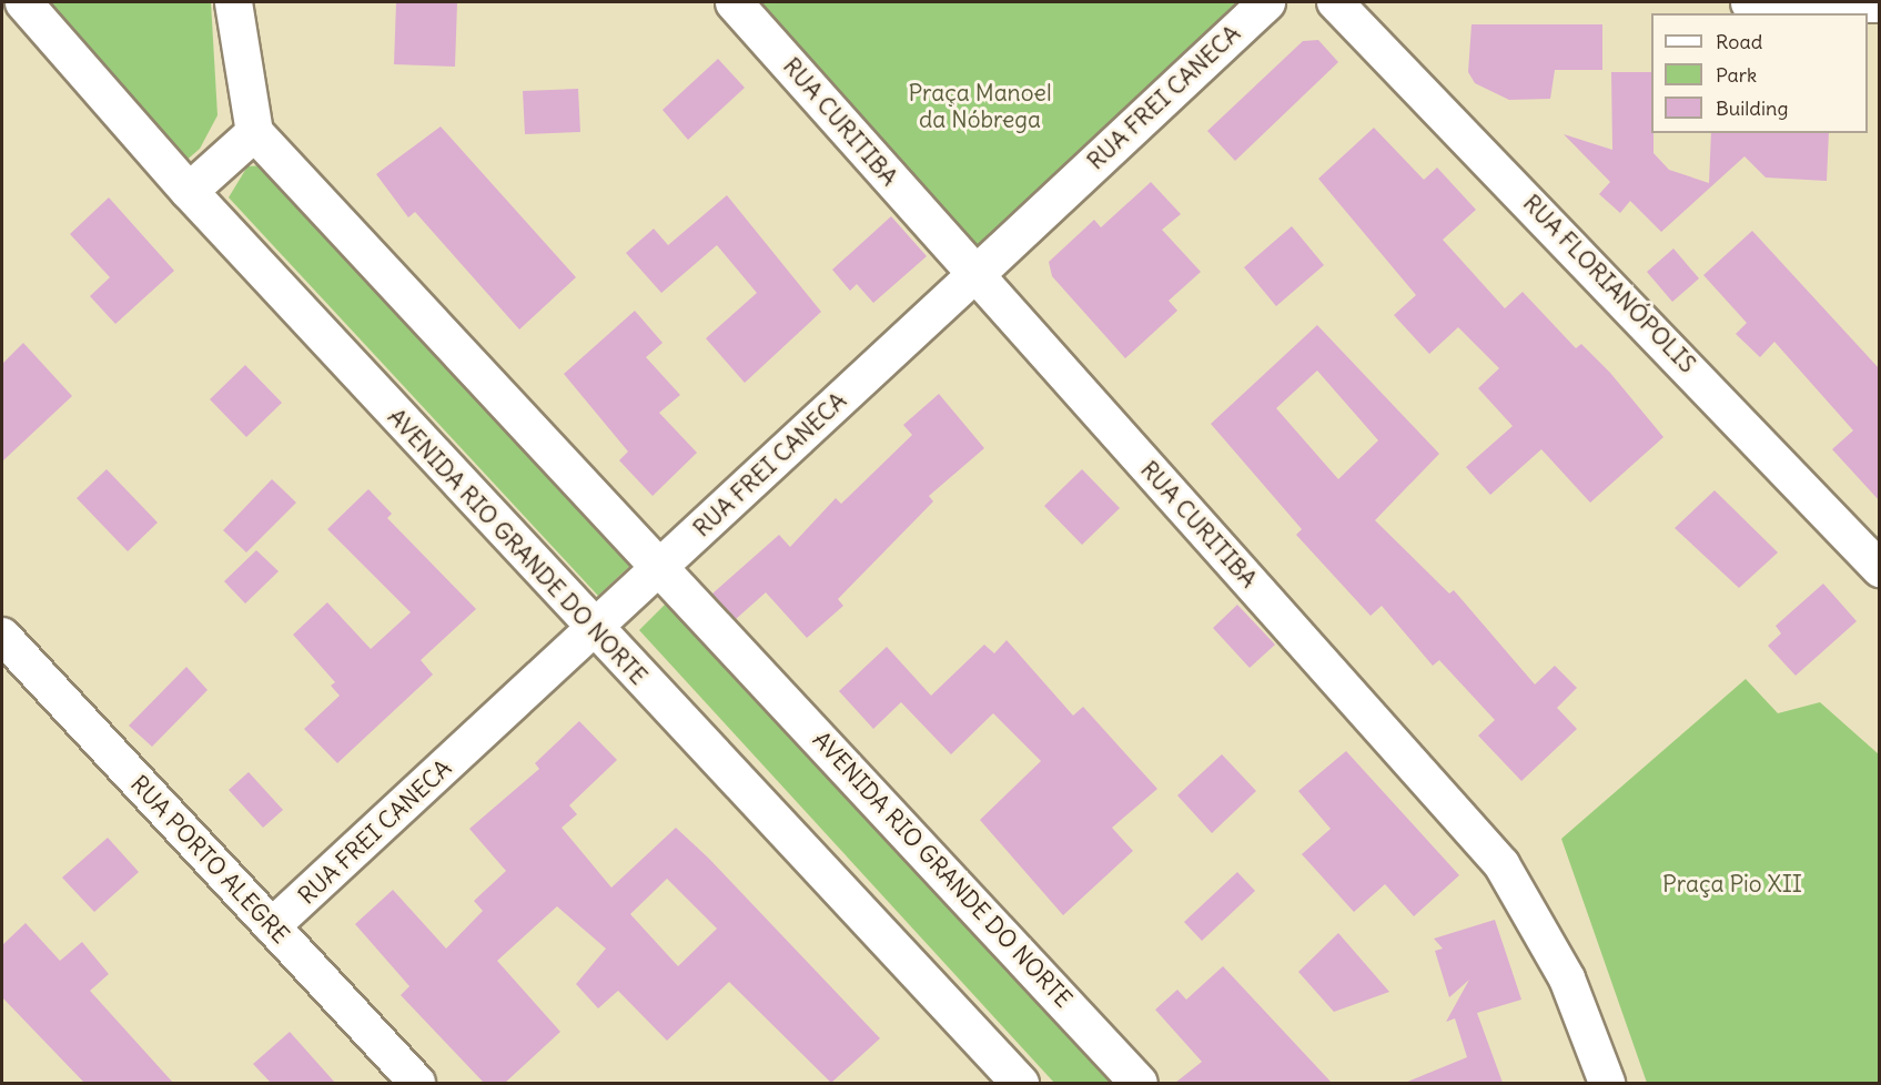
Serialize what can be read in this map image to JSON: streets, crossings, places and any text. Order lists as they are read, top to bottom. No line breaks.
{"streets":{"main road":["RUA FREI CANECA","RUA CURITIBA","AVENIDA RIO GRANDE DO NORTE"],"street":["RUA FLORIANÓPOLIS","RUA PORTO ALEGRE"]},"crossings":[["RUA FREI CANECA","RUA CURITIBA"],["RUA FREI CANECA","AVENIDA RIO GRANDE DO NORTE"],["RUA FREI CANECA","RUA PORTO ALEGRE"]],"parks":["Praça Manoel da Nóbrega","Praça Pio XII"],"legend":["Road","Park","Building"]}
